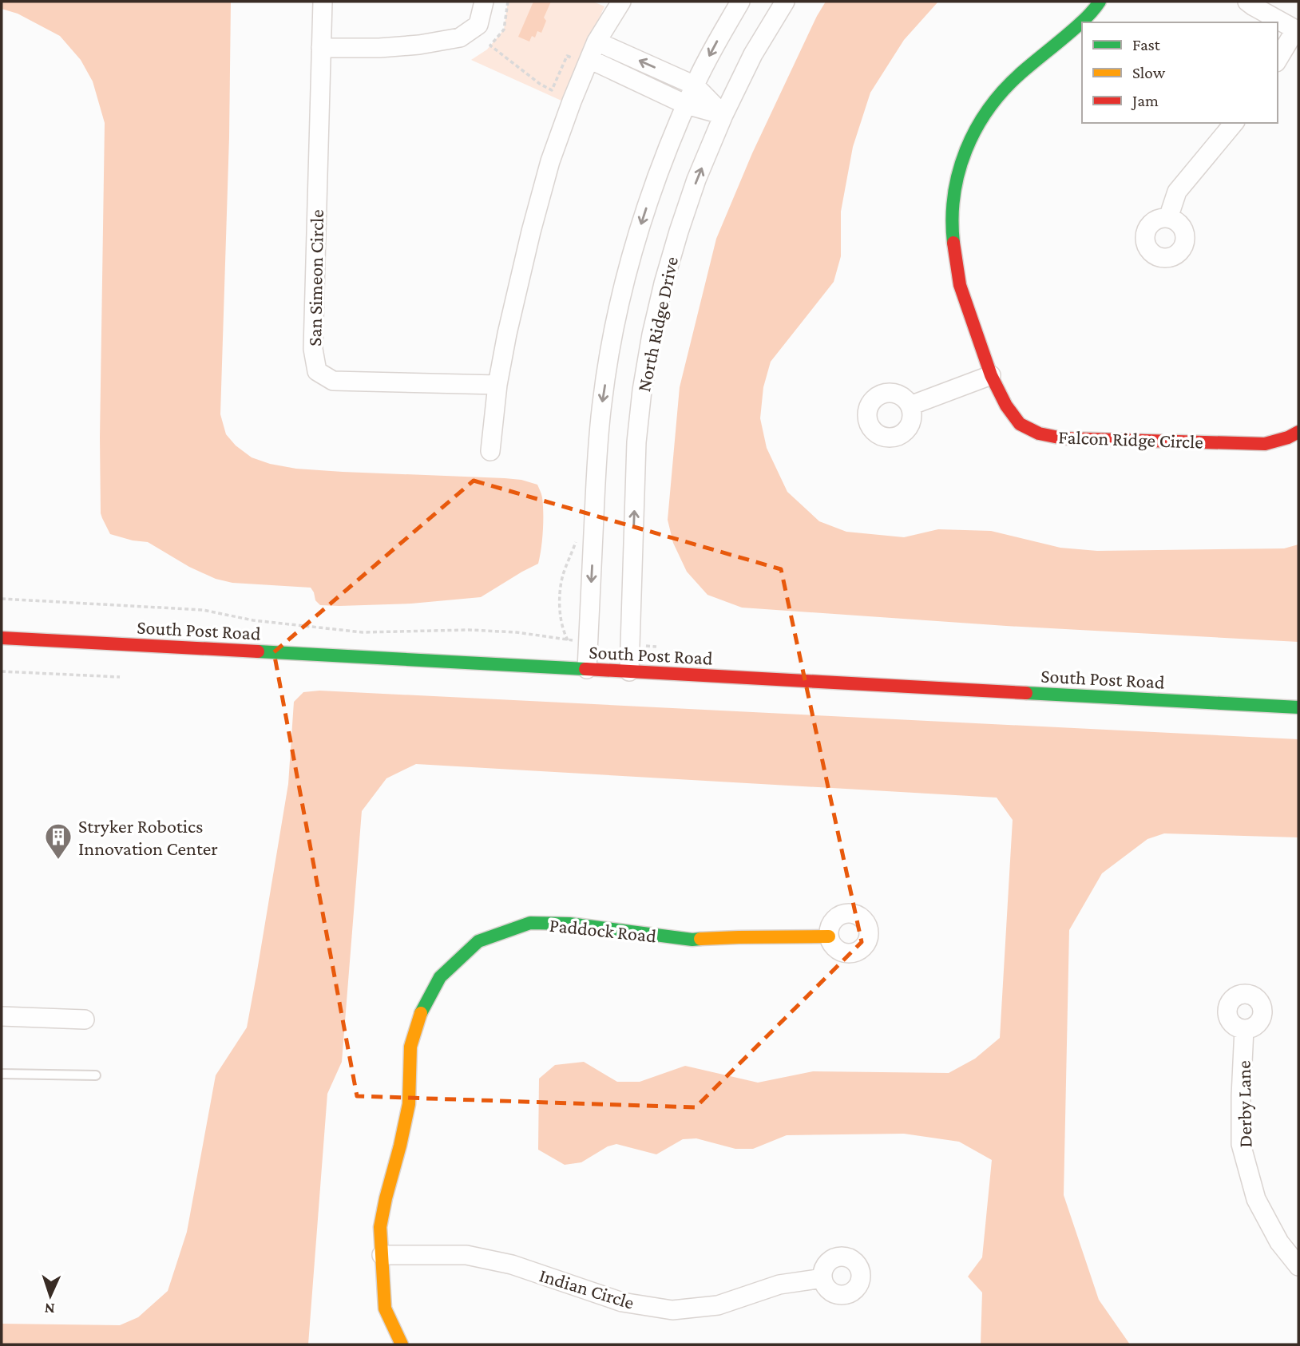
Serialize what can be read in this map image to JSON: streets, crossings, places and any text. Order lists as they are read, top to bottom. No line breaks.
{"streets":{"street":["San Simeon Circle","North Ridge Drive","Falcon Ridge Circle","South Post Road","Paddock Road","Derby Lane","Indian Circle"]},"crossings":[["North Ridge Drive","South Post Road"],["Paddock Road","Indian Circle"]],"places":{"building":["Stryker Robotics Innovation Center"]},"legend":["Fast","Slow","Jam"],"north":"bottom"}
